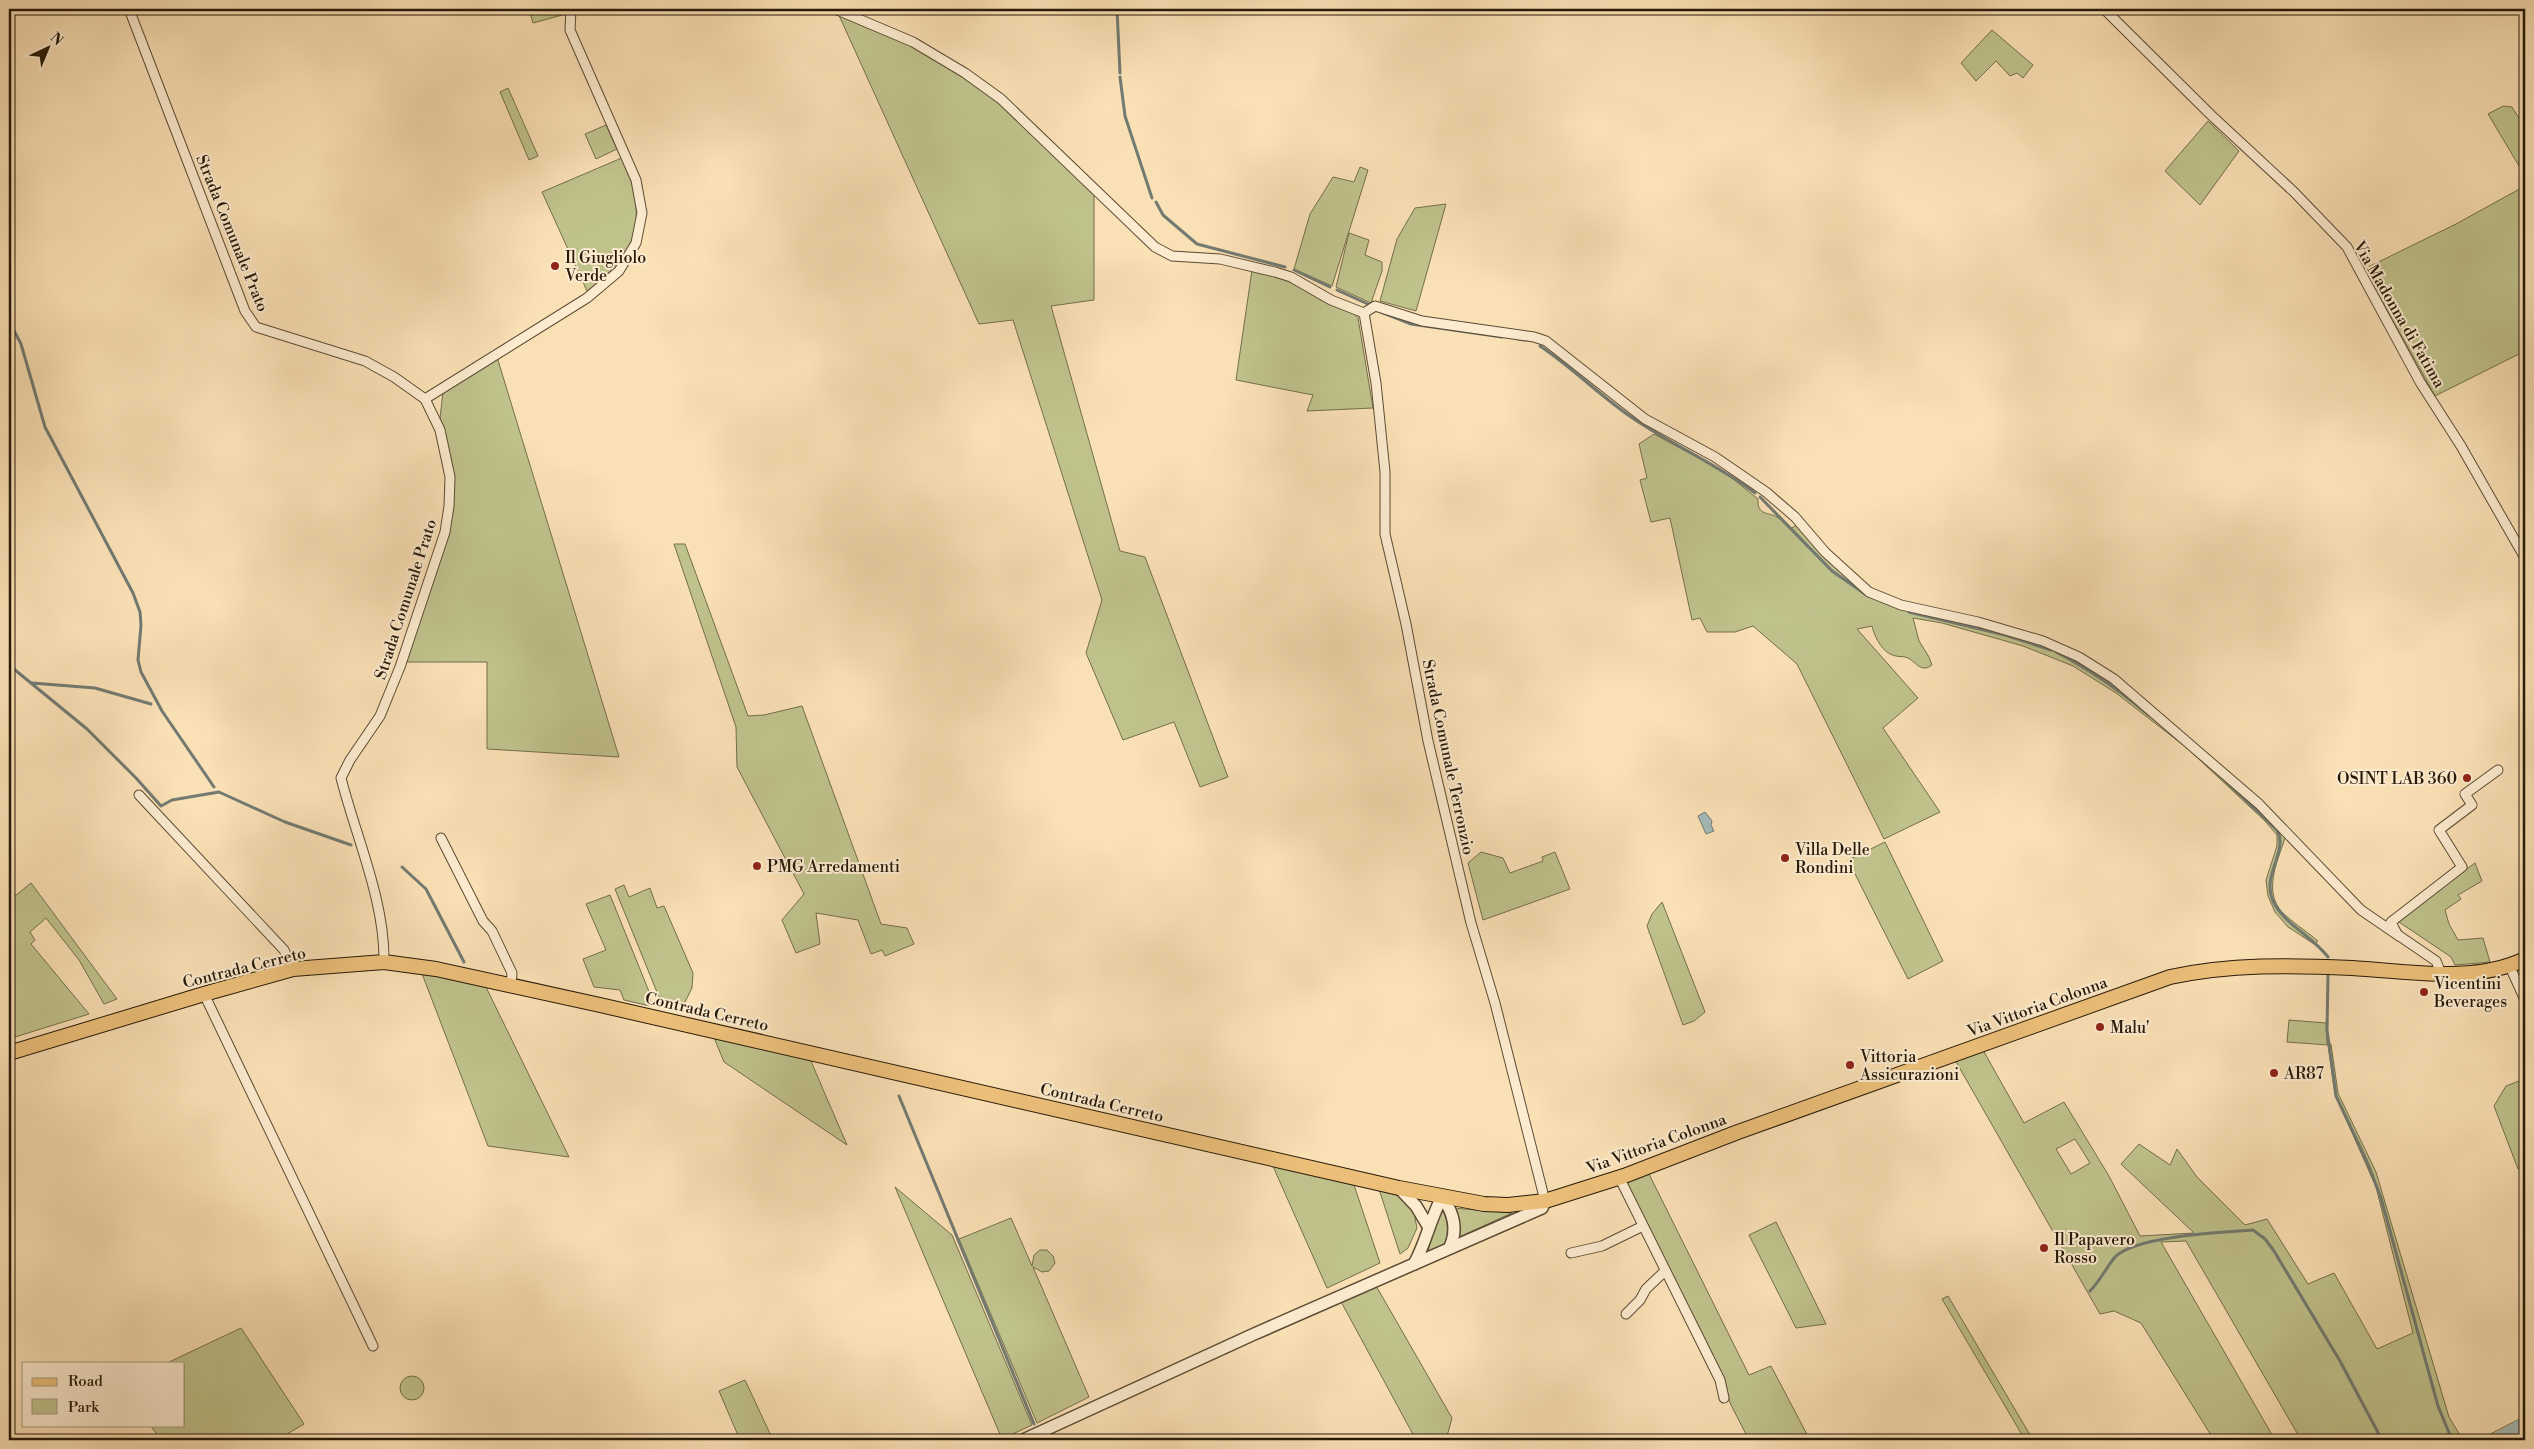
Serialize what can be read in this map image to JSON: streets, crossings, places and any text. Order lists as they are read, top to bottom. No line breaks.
{"streets":{"main road":["Contrada Cerreto","Via Vittoria Colonna"],"street":["Strada Comunale Prato","Via Madonna di Fatima","Strada Comunale Terronzio"]},"crossings":[["Strada Comunale Prato","Contrada Cerreto"],["Strada Comunale Terronzio","Via Vittoria Colonna"],["Contrada Cerreto","Via Vittoria Colonna"]],"places":["Il Giugliolo Verde","OSINT LAB 360","Villa Delle Rondini","PMG Arredamenti","Vicentini Beverages","Malu'","Vittoria Assicurazioni","AR87","Il Papavero Rosso"],"legend":["Road","Park"],"north":"top right"}
